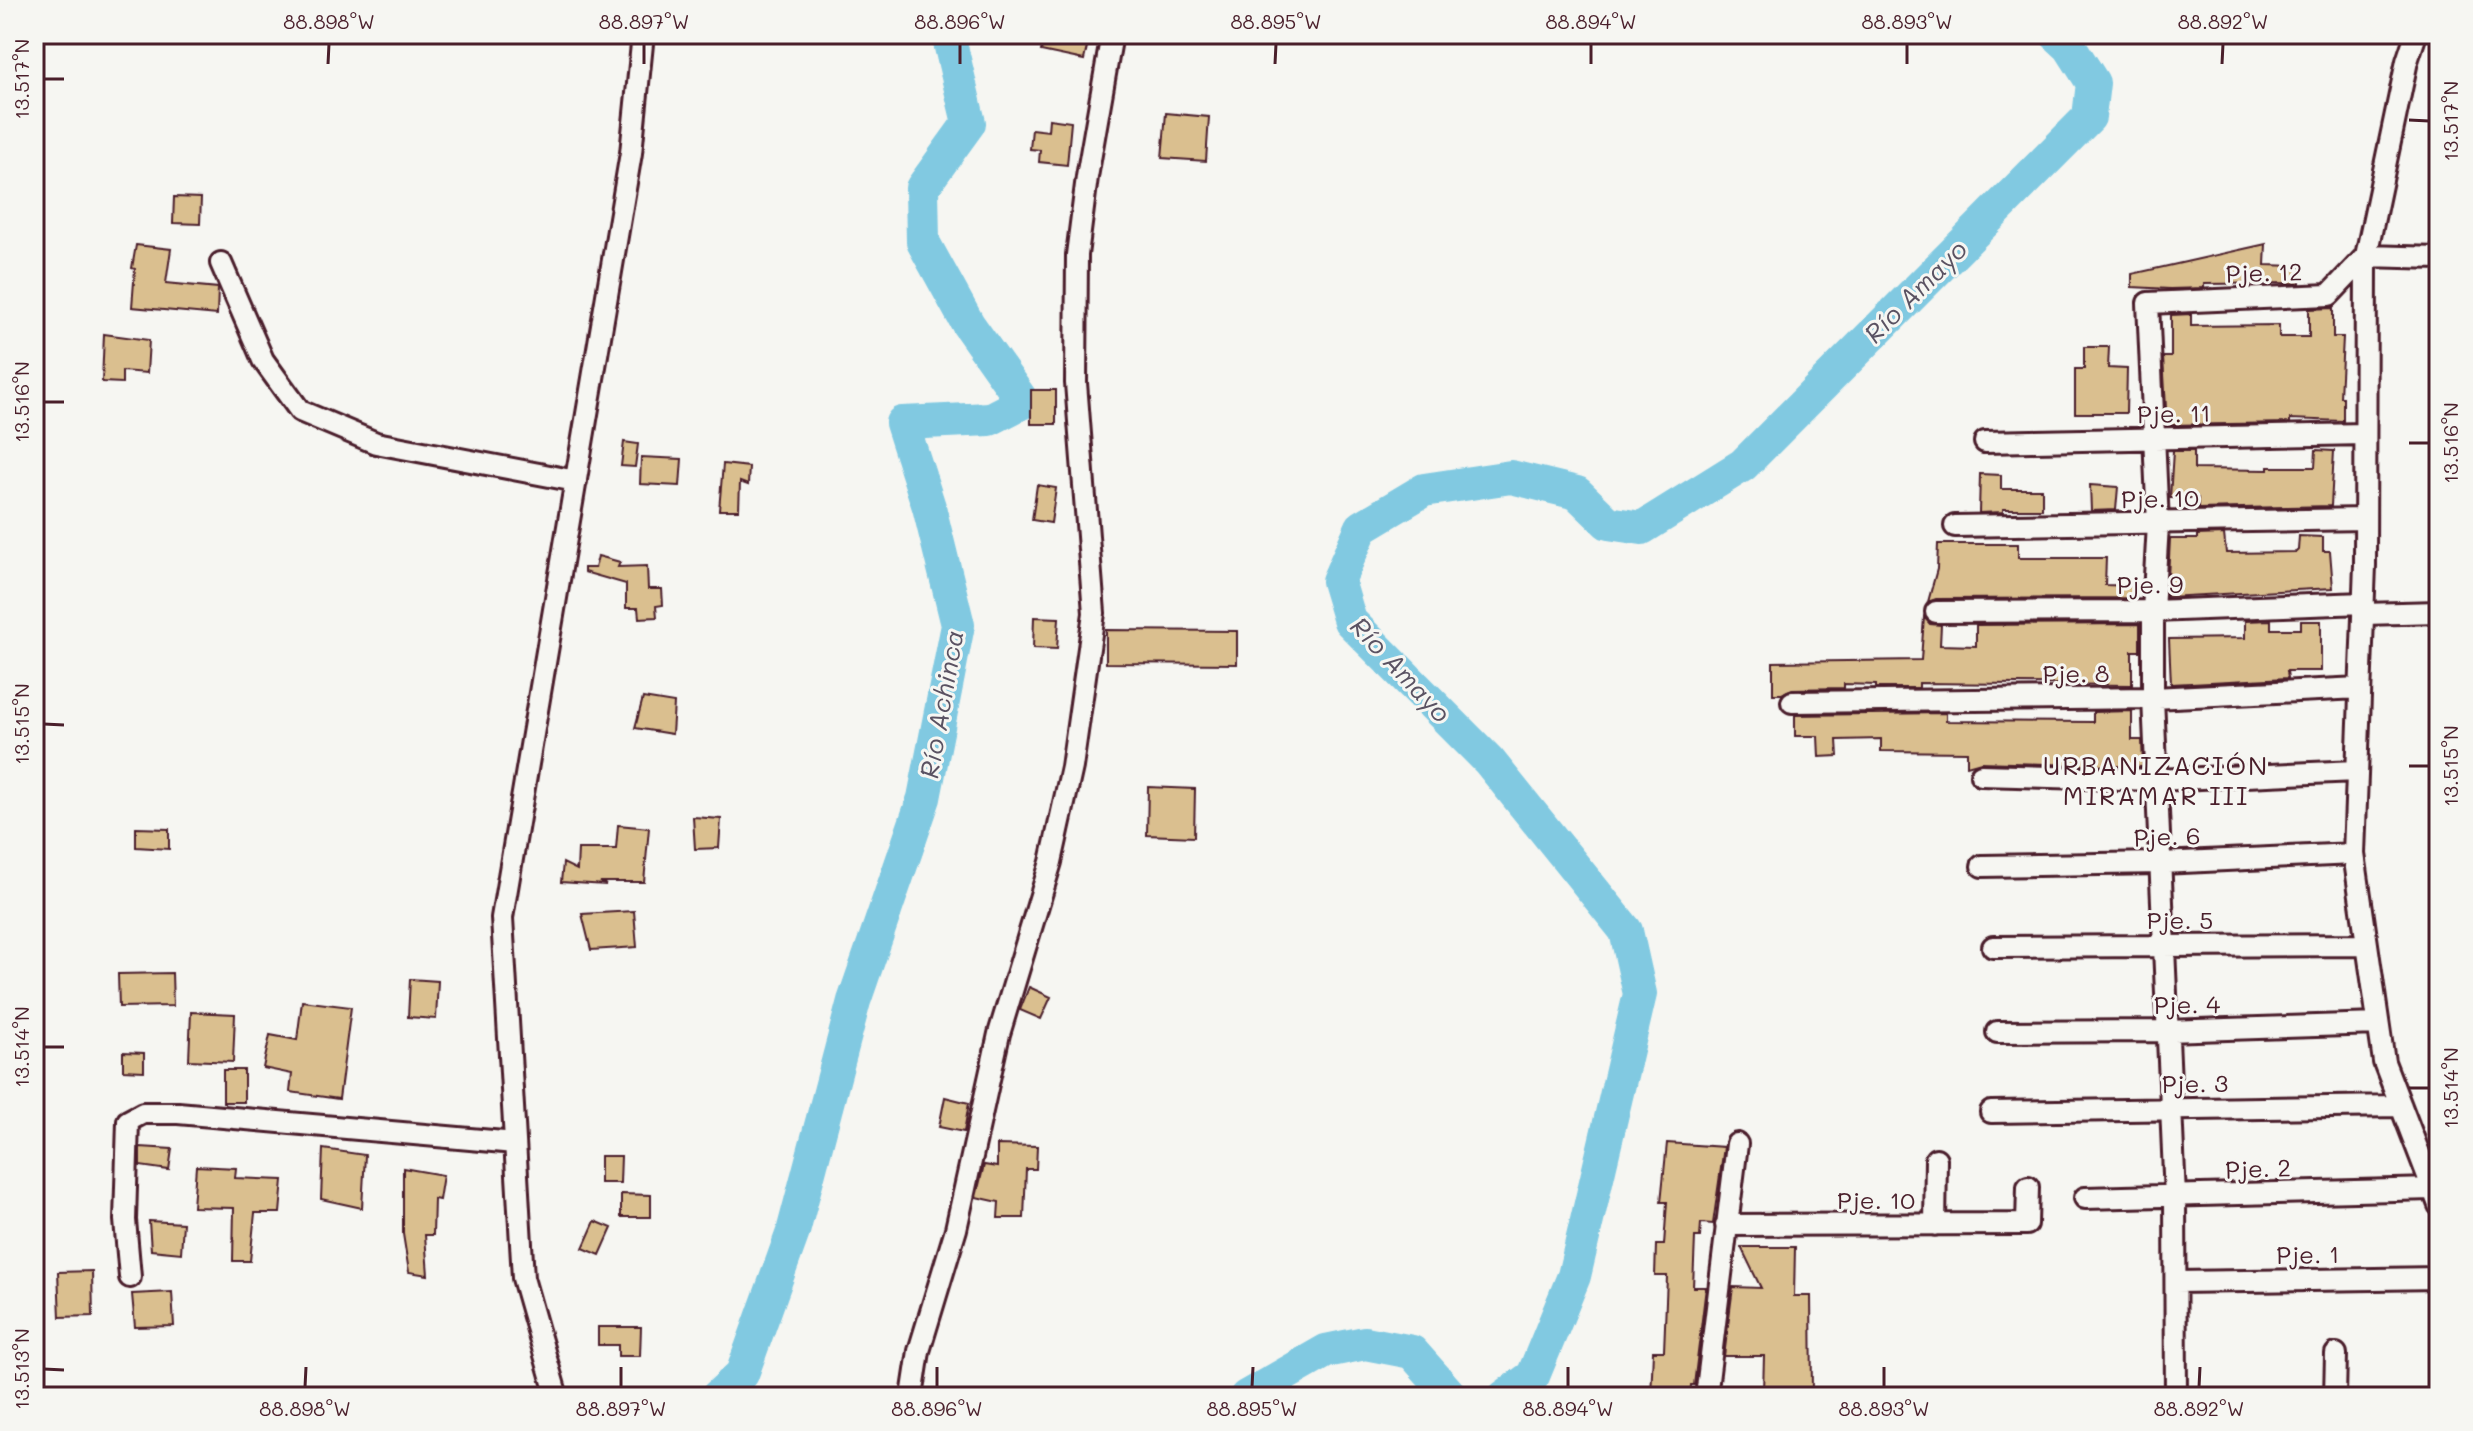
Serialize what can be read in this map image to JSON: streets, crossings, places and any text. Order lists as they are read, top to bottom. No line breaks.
{"streets":{"street":["Pje. 12","Pje. 11","Pje. 10","Pje. 9","Pje. 8","Pje. 6","Pje. 5","Pje. 4","Pje. 3","Pje. 2","Pje. 1"]},"crossings":[["Pje. 12","Pje. 11"]],"districts":["URBANIZACIÓN MIRAMAR III"],"water":["Río Amayo","Río Achinca"],"coordinates":["88.898°W","88.897°W","88.896°W","88.895°W","88.894°W","88.893°W","88.892°W","13.517°N","13.516°N","13.515°N","13.514°N","13.513°N"]}
